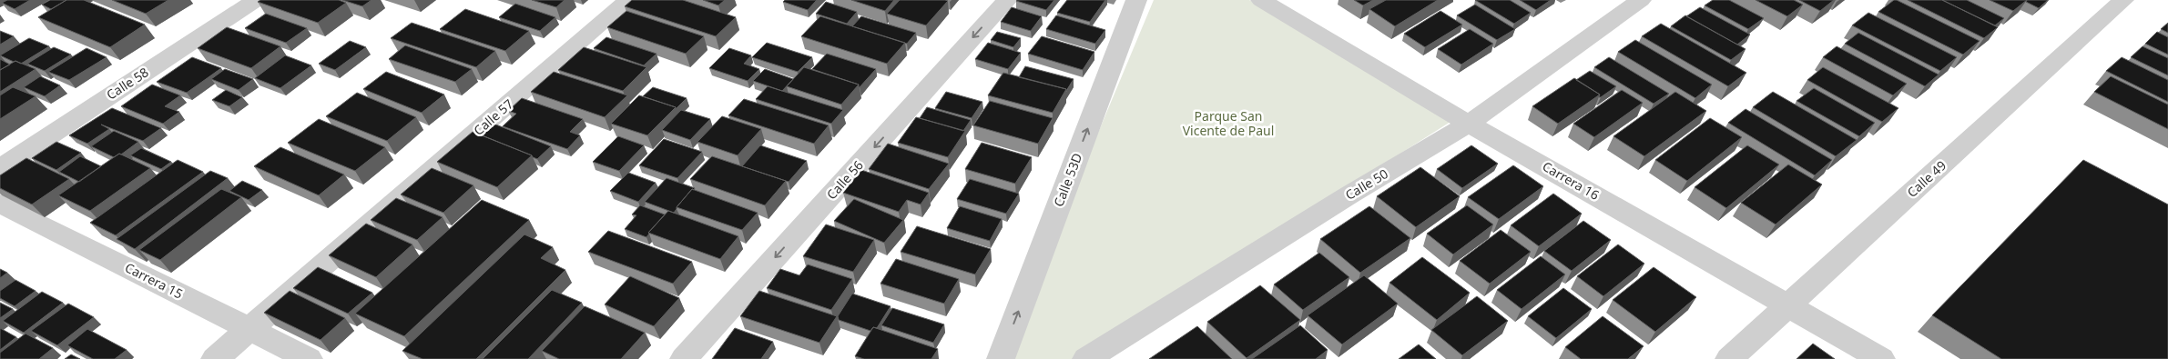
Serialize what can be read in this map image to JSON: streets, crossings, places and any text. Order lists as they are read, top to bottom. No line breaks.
{"streets":{"street":["Calle 58","Calle 57","Calle 49","Calle 56","Calle 53D","Carrera 16","Calle 50","Carrera 15"]},"crossings":[["Calle 57","Carrera 15"],["Calle 49","Carrera 16"],["Carrera 16","Calle 50"]],"one_way":["Calle 56","Calle 53D"],"parks":["Parque San Vicente de Paul"]}
